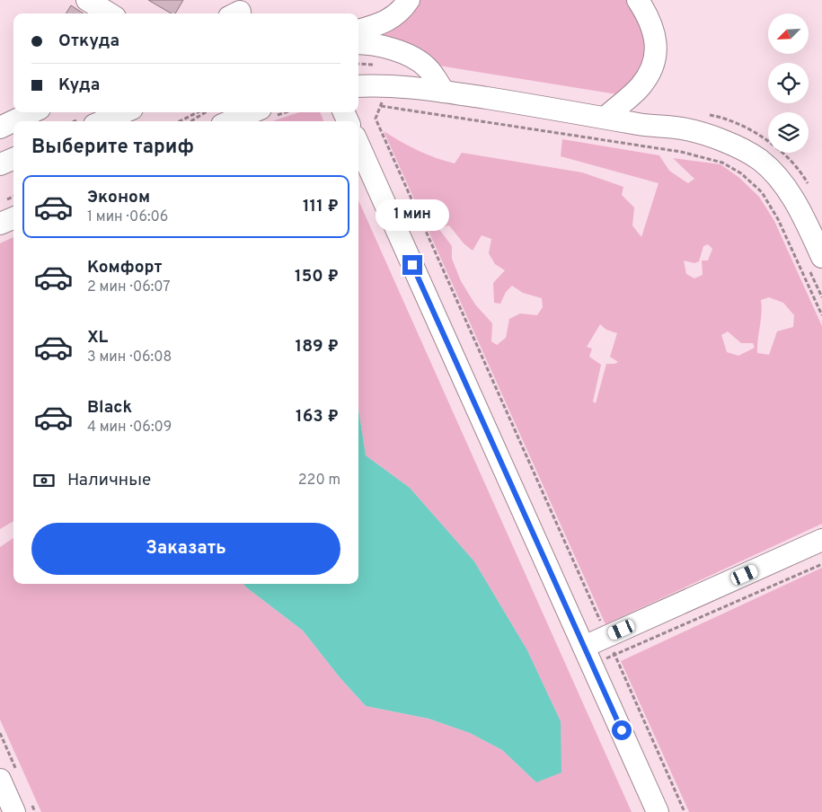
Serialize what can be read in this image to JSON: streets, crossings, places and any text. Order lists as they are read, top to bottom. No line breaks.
{"north":"bottom left","page":{"banner":["Откуда","Куда"],"heading":"Выберите тариф","list":[{"name":"Эконом","note":"1 мин · 06:06","value":"111 ₽"},{"name":"Комфорт","note":"2 мин · 06:07","value":"150 ₽"},{"name":"XL","note":"3 мин · 06:08","value":"189 ₽"},{"name":"Black","note":"4 мин · 06:09","value":"163 ₽"}],"bubble":"1 мин","pay":["Наличные","220 m"],"buttons":"Заказать"}}
